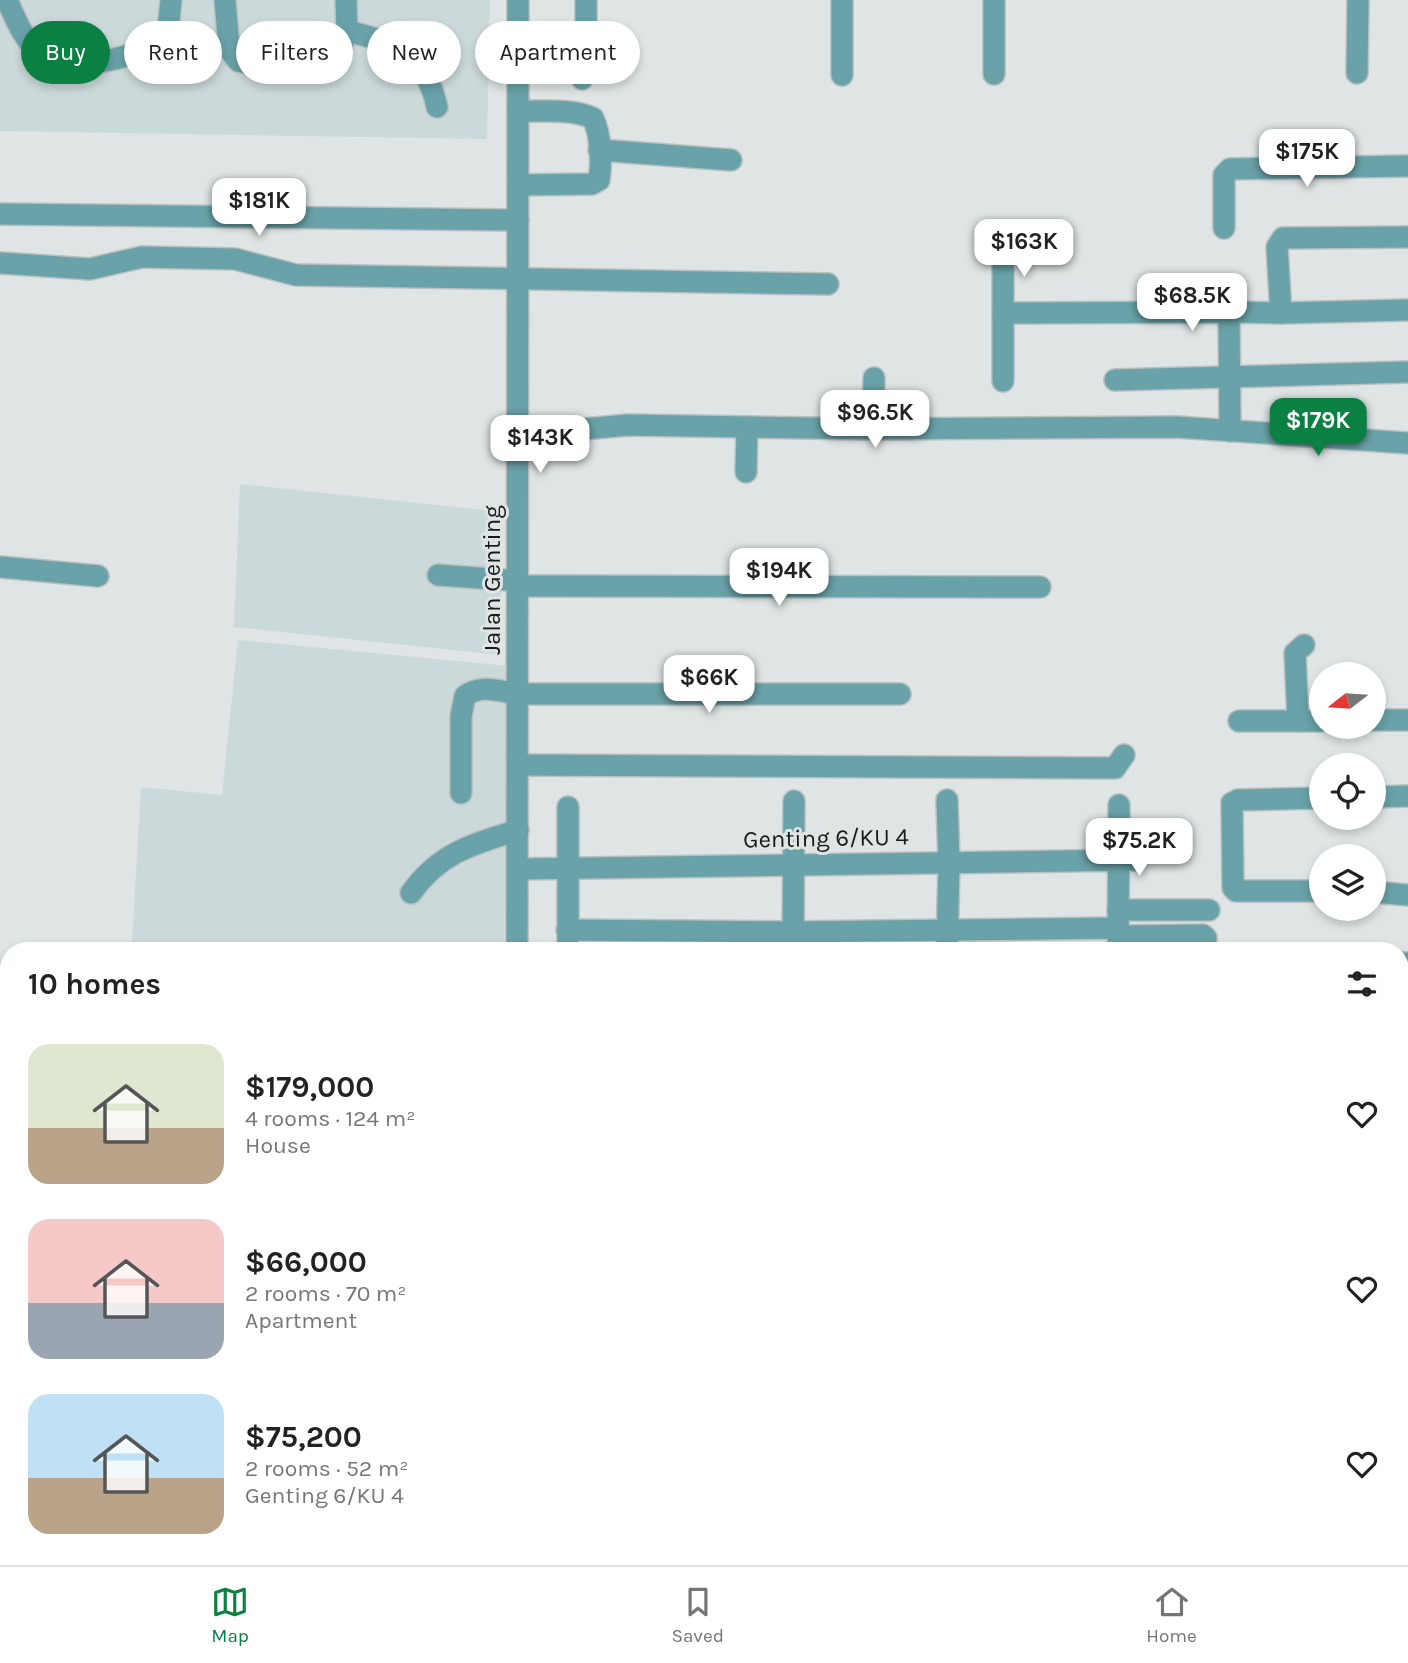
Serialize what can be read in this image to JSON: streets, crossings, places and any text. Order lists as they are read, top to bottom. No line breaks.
{"streets":{"street":["Jalan Genting","Genting 6/KU 4"]},"crossings":[["Jalan Genting","Genting 6/KU 4"]],"north":"left","page":{"chip":["Buy","Rent","Filters","New","Apartment"],"price":["$175K","$181K","$163K","$68.5K","$96.5K","$179K","$143K","$194K","$66K","$75.2K"],"heading":"10 homes","list":[{"name":"$179,000","note":"4 rooms · 124 m² · House"},{"name":"$66,000","note":"2 rooms · 70 m² · Apartment"},{"name":"$75,200","note":"2 rooms · 52 m² · Genting 6/KU 4"}],"tabs":["Map","Saved","Home"]}}
